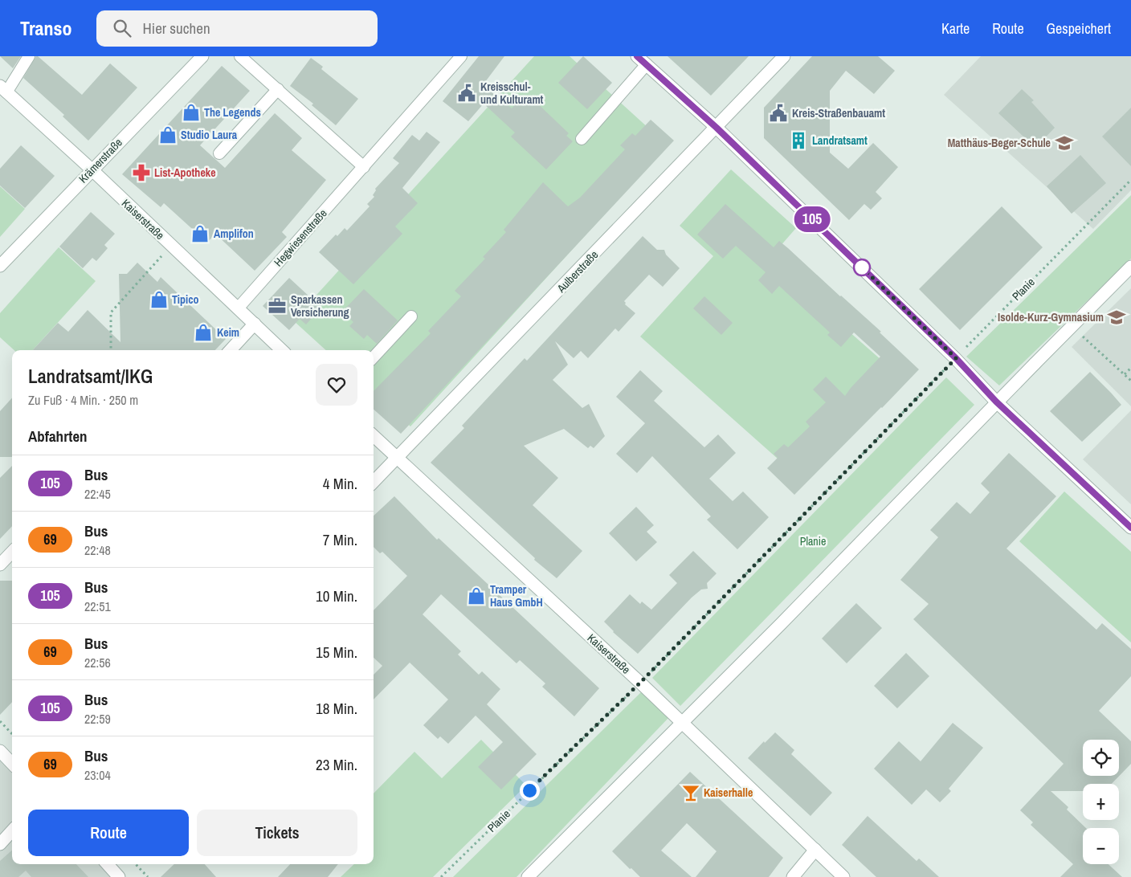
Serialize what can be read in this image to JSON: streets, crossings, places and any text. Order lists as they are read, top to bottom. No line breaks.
{"streets":{"street":["Krämerstraße","Kaiserstraße","Aulberstraße"],"lane":["Hegwiesenstraße"],"path":["Planie"]},"crossings":[["Krämerstraße","Kaiserstraße"],["Kaiserstraße","Hegwiesenstraße"],["Kaiserstraße","Aulberstraße"],["Kaiserstraße","Planie"]],"parks":["Planie"],"places":{"public building":["Kreisschul- und Kulturamt","Kreis-Straßenbauamt"],"shop":["The Legends","Studio Laura","Amplifon","Tipico","Keim","Tramper Haus GmbH"],"building":["Landratsamt"],"school or university":["Matthäus-Beger-Schule","Isolde-Kurz-Gymnasium"],"pharmacy":["List-Apotheke"],"office":["Sparkassen Versicherung"],"bar":["Kaiserhalle"]},"lines":["bus line 105"],"page":{"header":"Transo","search":"Hier suchen","nav":["Karte","Route","Gespeichert"],"on_map":"105","heading":[["Landratsamt/IKG","Zu Fuß · 4 Min. · 250 m"],"Abfahrten"],"list":[{"mark":"105","name":"Bus","note":"22:45","value":"4 Min."},{"mark":"69","name":"Bus","note":"22:48","value":"7 Min."},{"mark":"105","name":"Bus","note":"22:51","value":"10 Min."},{"mark":"69","name":"Bus","note":"22:56","value":"15 Min."},{"mark":"105","name":"Bus","note":"22:59","value":"18 Min."},{"mark":"69","name":"Bus","note":"23:04","value":"23 Min."}],"map_buttons":["+","−"],"buttons":["Route","Tickets"]}}
